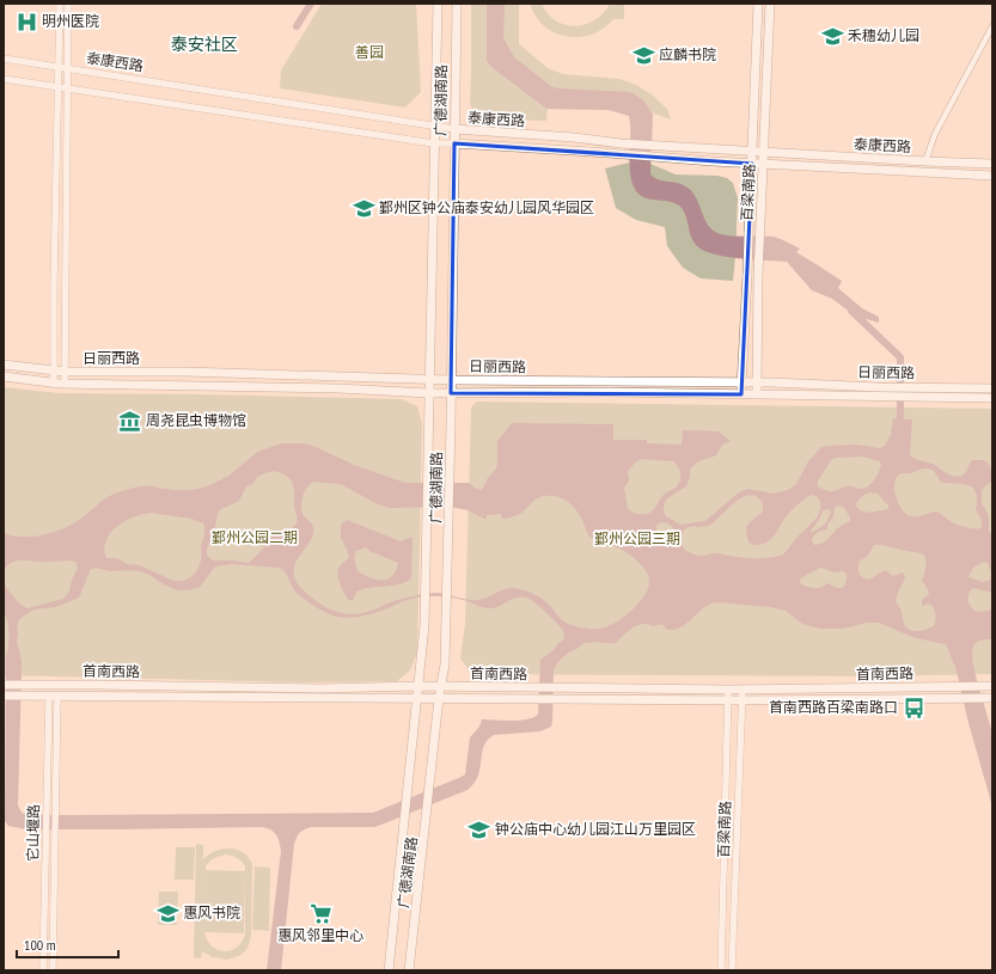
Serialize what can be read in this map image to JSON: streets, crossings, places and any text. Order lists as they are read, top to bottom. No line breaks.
{"streets":{"main road":["泰康西路","广德湖南路","百梁南路","日丽西路","首南西路"],"street":["它山堰路"]},"crossings":[["泰康西路","广德湖南路"],["泰康西路","百梁南路"],["广德湖南路","日丽西路"],["广德湖南路","首南西路"],["百梁南路","日丽西路"],["百梁南路","首南西路"],["首南西路","它山堰路"]],"districts":["泰安社区"],"parks":["善园","鄞州公园二期","鄞州公园三期"],"places":{"hospital":["明州医院"],"school or university":["禾穗幼儿园","应麟书院","鄞州区钟公庙泰安幼儿园风华园区","钟公庙中心幼儿园江山万里园区","惠风书院"],"museum":["周尧昆虫博物馆"],"bus stop":["首南西路百梁南路口"],"supermarket":["惠风邻里中心"]},"scale_bar":"100 m"}
